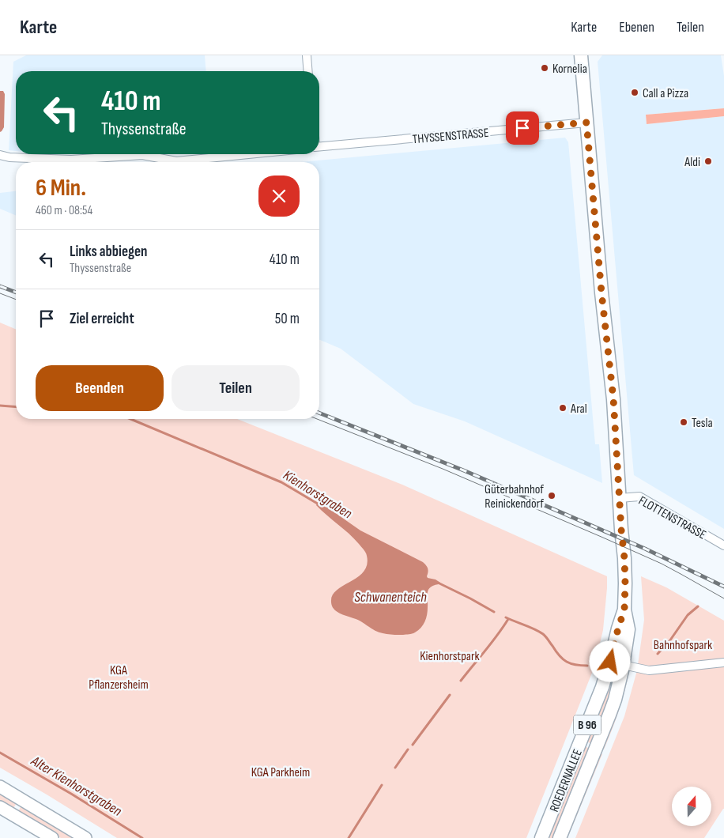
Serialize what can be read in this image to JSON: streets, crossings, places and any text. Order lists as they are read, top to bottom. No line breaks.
{"streets":{"main road":["B 96","ROEDERNALLEE"],"street":["THYSSENSTRASSE","FLOTTENSTRASSE"]},"crossings":[["THYSSENSTRASSE","ROEDERNALLEE"],["FLOTTENSTRASSE","ROEDERNALLEE"]],"water":["Kienhorstgraben","Schwanenteich","Alter Kienhorstgraben"],"parks":["Bahnhofspark","Kienhorstpark","KGA Pflanzersheim","KGA Parkheim"],"places":["Kornelia","Call a Pizza","Aldi","Aral","Tesla","Güterbahnhof Reinickendorf"],"north":"top","page":{"header":"Karte","nav":["Karte","Ebenen","Teilen"],"turn":["410 m","Thyssenstraße"],"heading":["6 Min.","460 m · 08:54"],"list":[{"name":"Links abbiegen","note":"Thyssenstraße","value":"410 m"},{"name":"Ziel erreicht","value":"50 m"}],"buttons":["Beenden","Teilen"]}}
